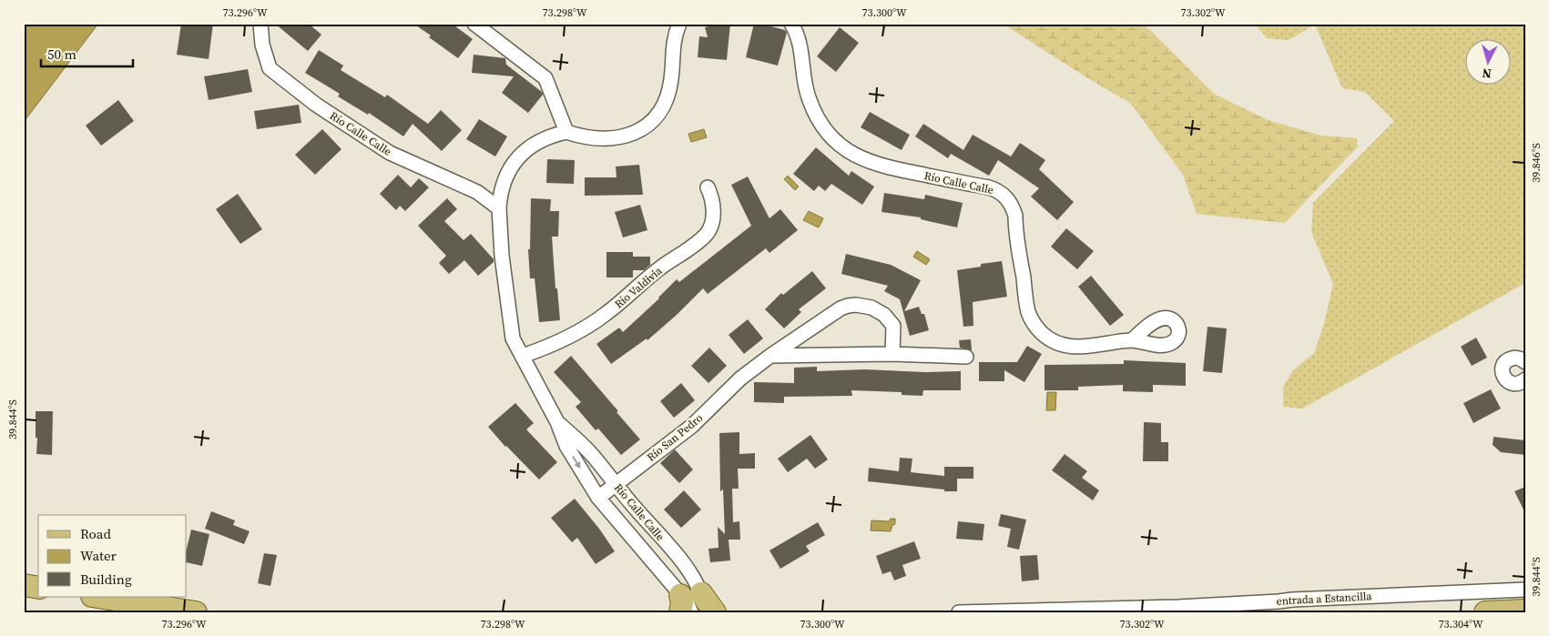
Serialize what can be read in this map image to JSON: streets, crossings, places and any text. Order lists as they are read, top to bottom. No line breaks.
{"streets":{"street":["Río Calle Calle","Río Valdivia","Río San Pedro","entrada a Estancilla"]},"crossings":[["Río Calle Calle","Río Valdivia"],["Río Calle Calle","Río San Pedro"]],"legend":["Road","Water","Building"],"scale_bar":"50 m","north":"bottom","coordinates":["73.296°W","73.298°W","73.300°W","73.302°W","39.846°S","39.844°S","73.304°W"]}
